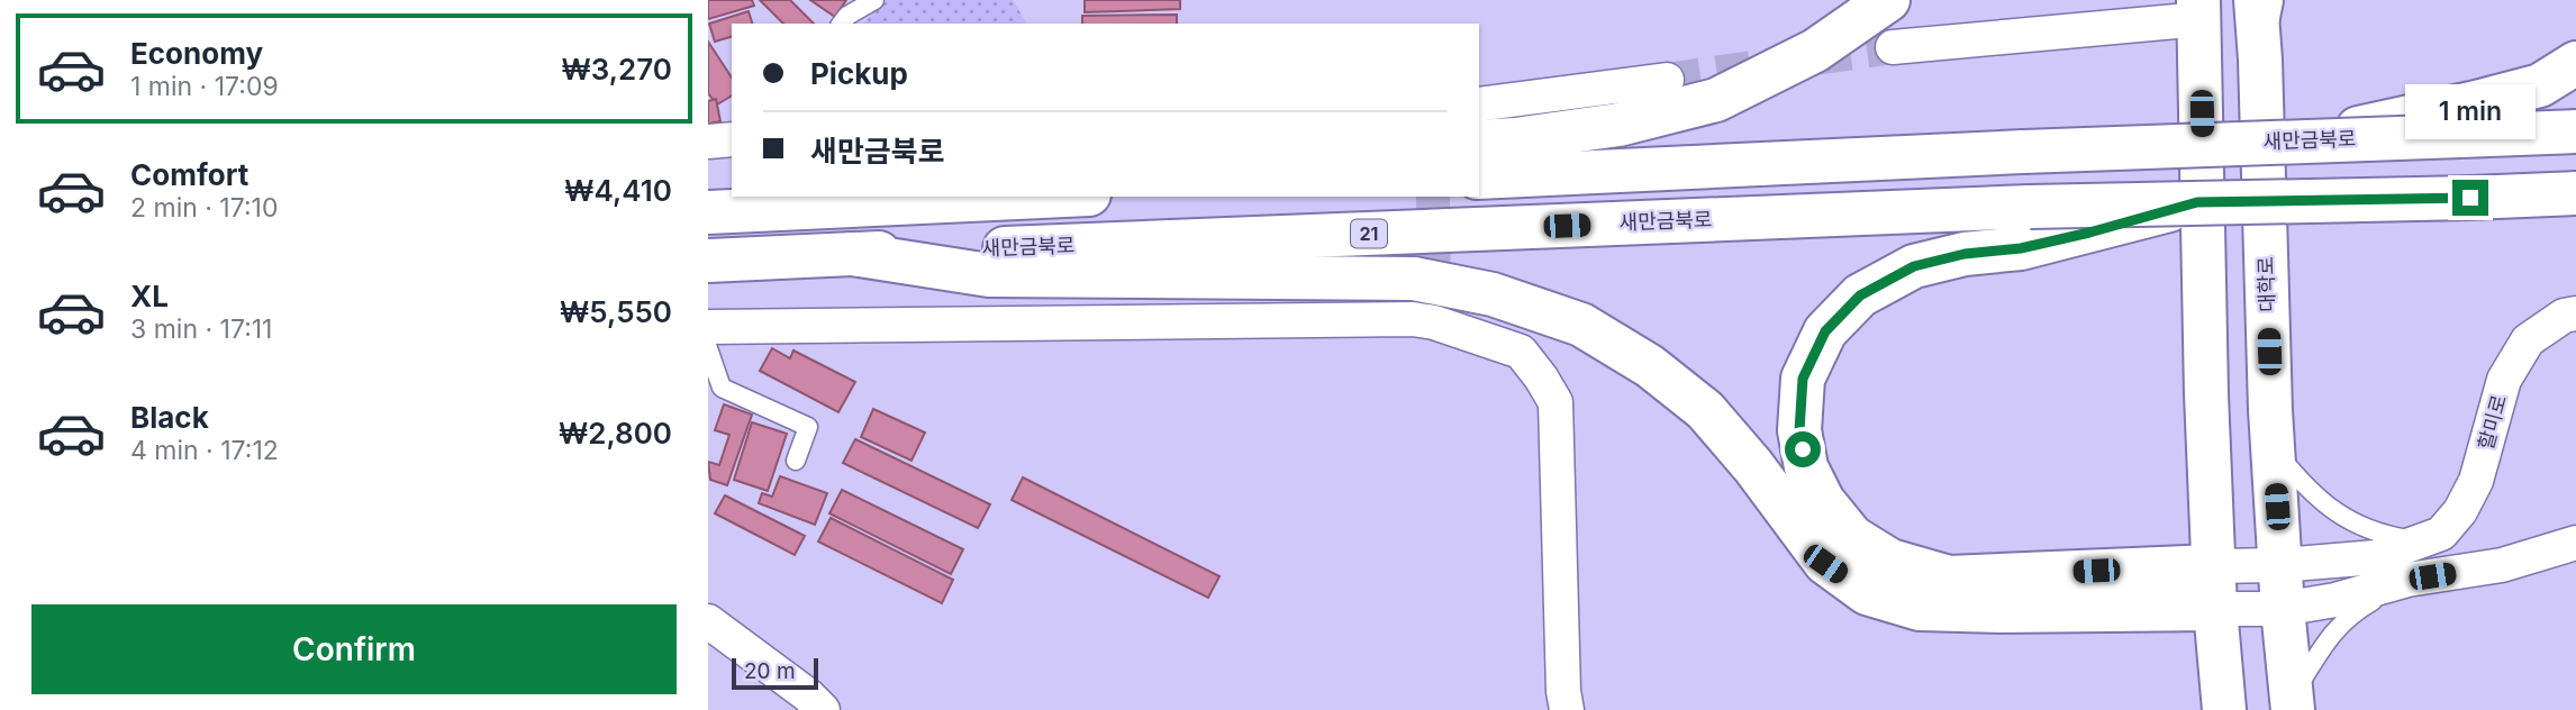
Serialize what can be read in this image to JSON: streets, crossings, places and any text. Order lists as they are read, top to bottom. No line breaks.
{"streets":{"main road":["새만금북로","21","대학로"],"street":["할미로"]},"crossings":[["대학로","할미로"]],"scale_bar":"20 m","page":{"list":[{"name":"Economy","note":"1 min · 17:09","value":"₩3,270"},{"name":"Comfort","note":"2 min · 17:10","value":"₩4,410"},{"name":"XL","note":"3 min · 17:11","value":"₩5,550"},{"name":"Black","note":"4 min · 17:12","value":"₩2,800"}],"banner":["Pickup","새만금북로"],"bubble":"1 min","buttons":"Confirm","scale":"20 m"}}
